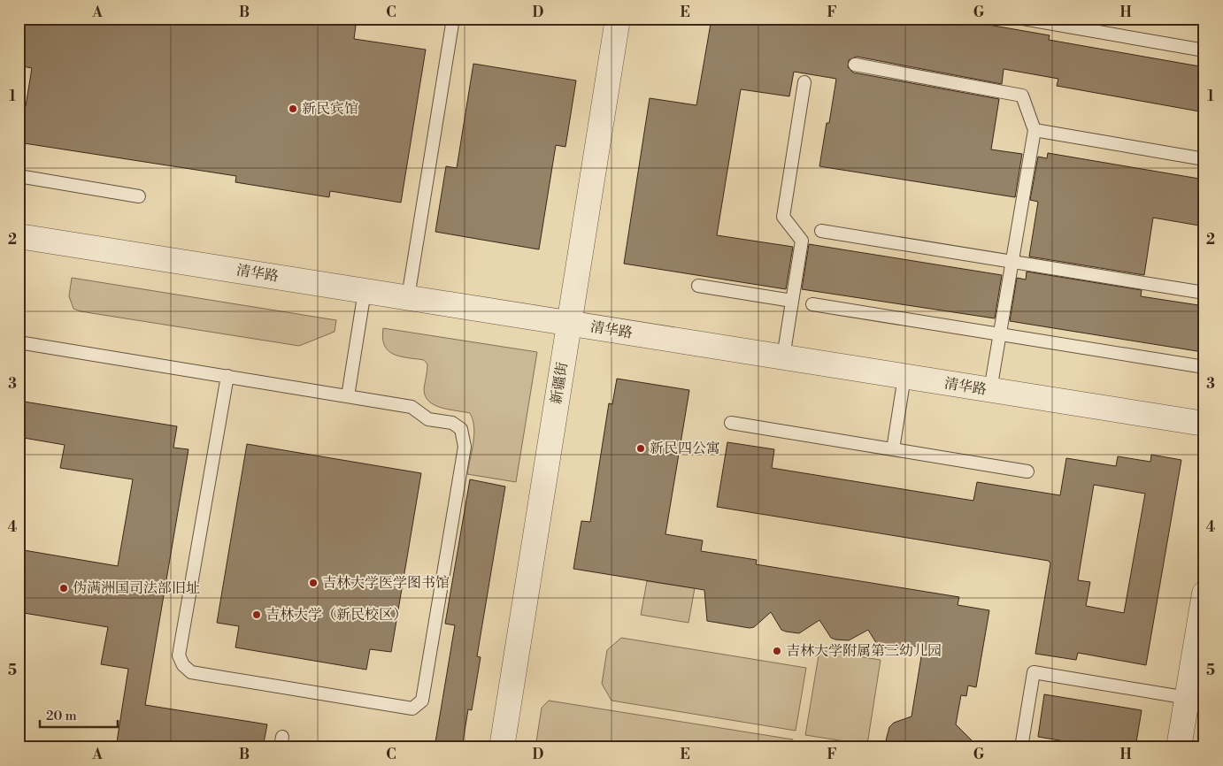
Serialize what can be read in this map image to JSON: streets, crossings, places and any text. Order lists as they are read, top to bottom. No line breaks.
{"streets":{"street":["清华路","新疆街"]},"crossings":[["清华路","新疆街"]],"places":["新民宾馆","新民四公寓","吉林大学医学图书馆","伪满洲国司法部旧址","吉林大学（新民校区）","吉林大学附属第三幼儿园"],"scale_bar":"20 m","grid":{"columns":["A","B","C","D","E","F","G","H"],"rows":["1","2","3","4","5"]}}
